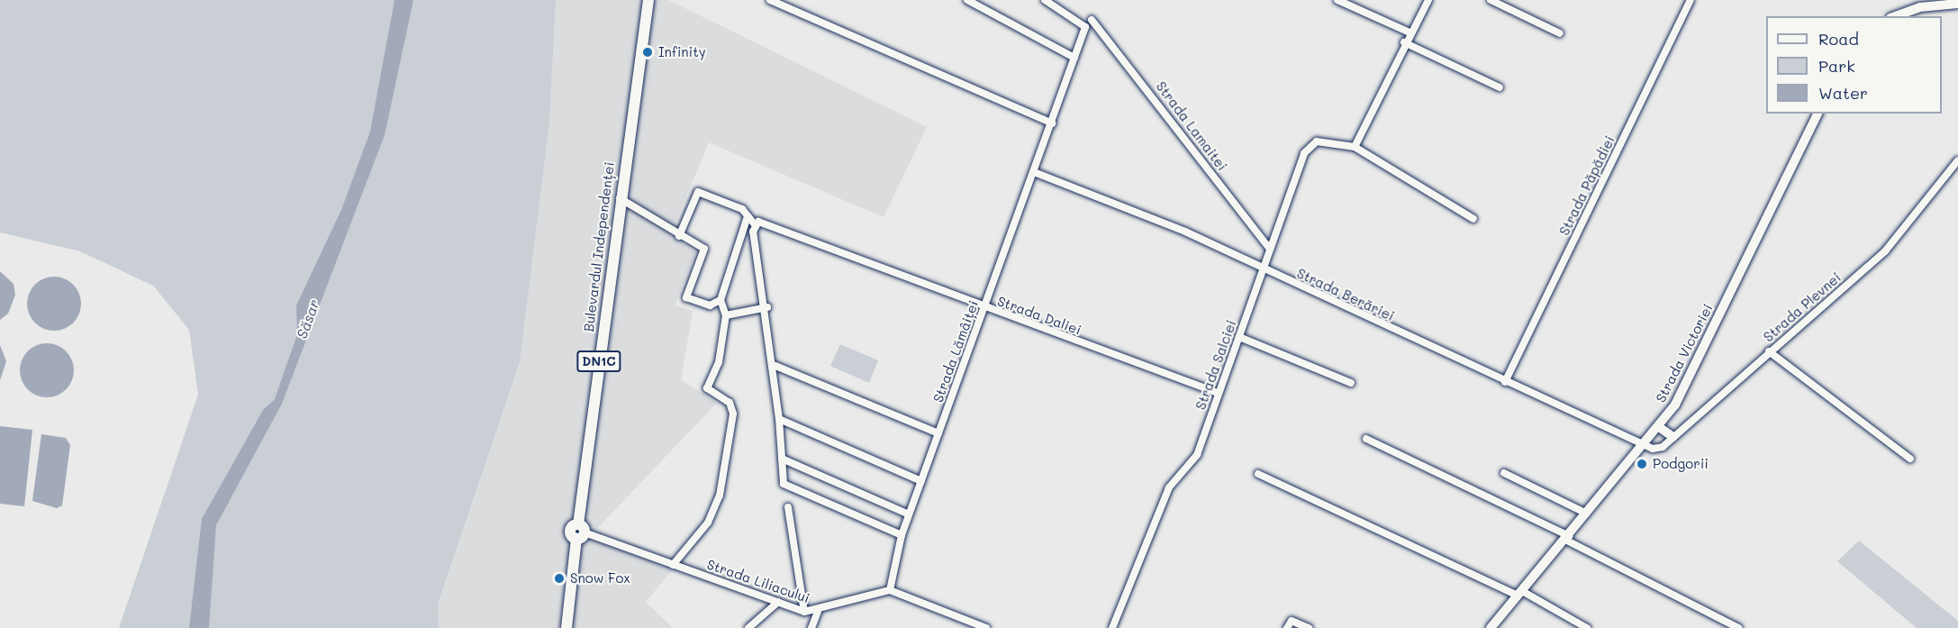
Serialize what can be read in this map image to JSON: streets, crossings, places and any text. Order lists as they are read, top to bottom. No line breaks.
{"streets":{"main road":["Bulevardul Independenței","DN1C"],"street":["Strada Lamaitei","Strada Păpădiei","Strada Berăriei","Strada Plevnei","Strada Daliei","Strada Lămâiței","Strada Victoriei","Strada Salciei","Strada Liliacului"]},"crossings":[["Strada Lamaitei","Strada Salciei"],["Strada Păpădiei","Strada Berăriei"],["Bulevardul Independenței","Strada Liliacului"],["Strada Berăriei","Strada Plevnei"],["Strada Berăriei","Strada Lămâiței"],["Strada Berăriei","Strada Victoriei"],["Strada Berăriei","Strada Salciei"],["Strada Plevnei","Strada Victoriei"],["Strada Daliei","Strada Lămâiței"],["Strada Daliei","Strada Salciei"],["Strada Lămâiței","Strada Liliacului"]],"water":["Săsar"],"places":["Infinity","Podgorii","Snow Fox"],"legend":["Road","Park","Water"]}
